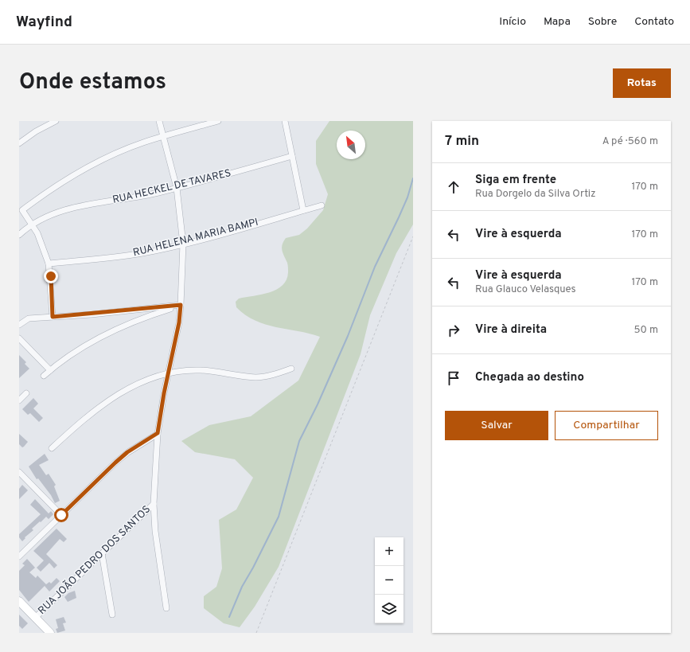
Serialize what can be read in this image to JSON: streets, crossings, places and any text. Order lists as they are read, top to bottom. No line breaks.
{"streets":{"street":["RUA HECKEL DE TAVARES","RUA HELENA MARIA BAMPI","RUA JOÃO PEDRO DOS SANTOS"]},"north":"top left","page":{"header":"Wayfind","nav":["Início","Mapa","Sobre","Contato"],"title":"Onde estamos","buttons":["Rotas",["Salvar","Compartilhar"]],"heading":["7 min","A pé · 560 m"],"list":[["Siga em frente","Rua Dorgelo da Silva Ortiz","170 m"],["Vire à esquerda","170 m"],["Vire à esquerda","Rua Glauco Velasques","170 m"],["Vire à direita","50 m"],"Chegada ao destino"],"map_buttons":["+","−"]}}
